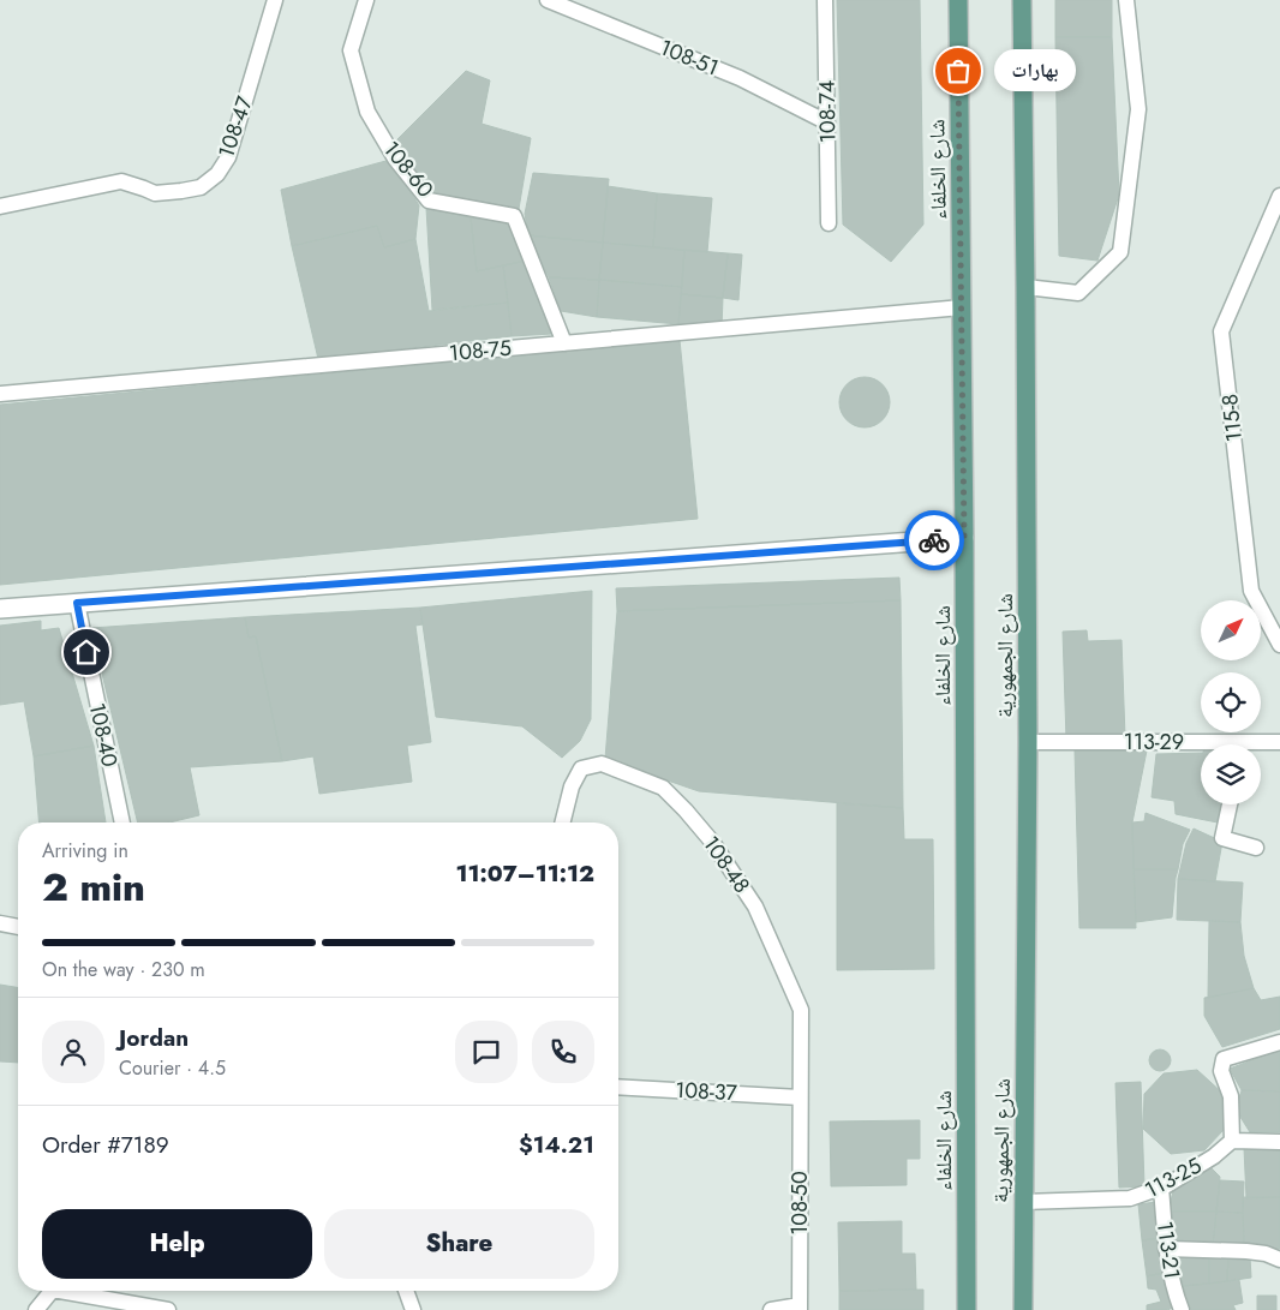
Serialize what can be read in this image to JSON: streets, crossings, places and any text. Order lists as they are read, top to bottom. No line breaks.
{"streets":{"main road":["شارع الخلفاء","شارع الجمهورية"],"lane":["108-51","108-74","108-47","108-60","108-75","115-8","108-40","113-29","108-48","108-37","113-25","108-50","113-21"]},"crossings":[["108-51","108-74"],["108-60","108-75"],["شارع الخلفاء","108-75"],["شارع الجمهورية","113-29"],["شارع الجمهورية","113-25"],["108-48","108-37"],["108-48","108-50"],["108-37","108-50"],["113-25","113-21"]],"places":["بهارات"],"north":"top right","page":{"bubble":"بهارات","heading":["2 min","Arriving in","11:07–11:12"],"panel":["Jordan","Courier · 4.5","Order #7189","$14.21"],"bar":"On the way · 230 m","buttons":["Help","Share"]}}
